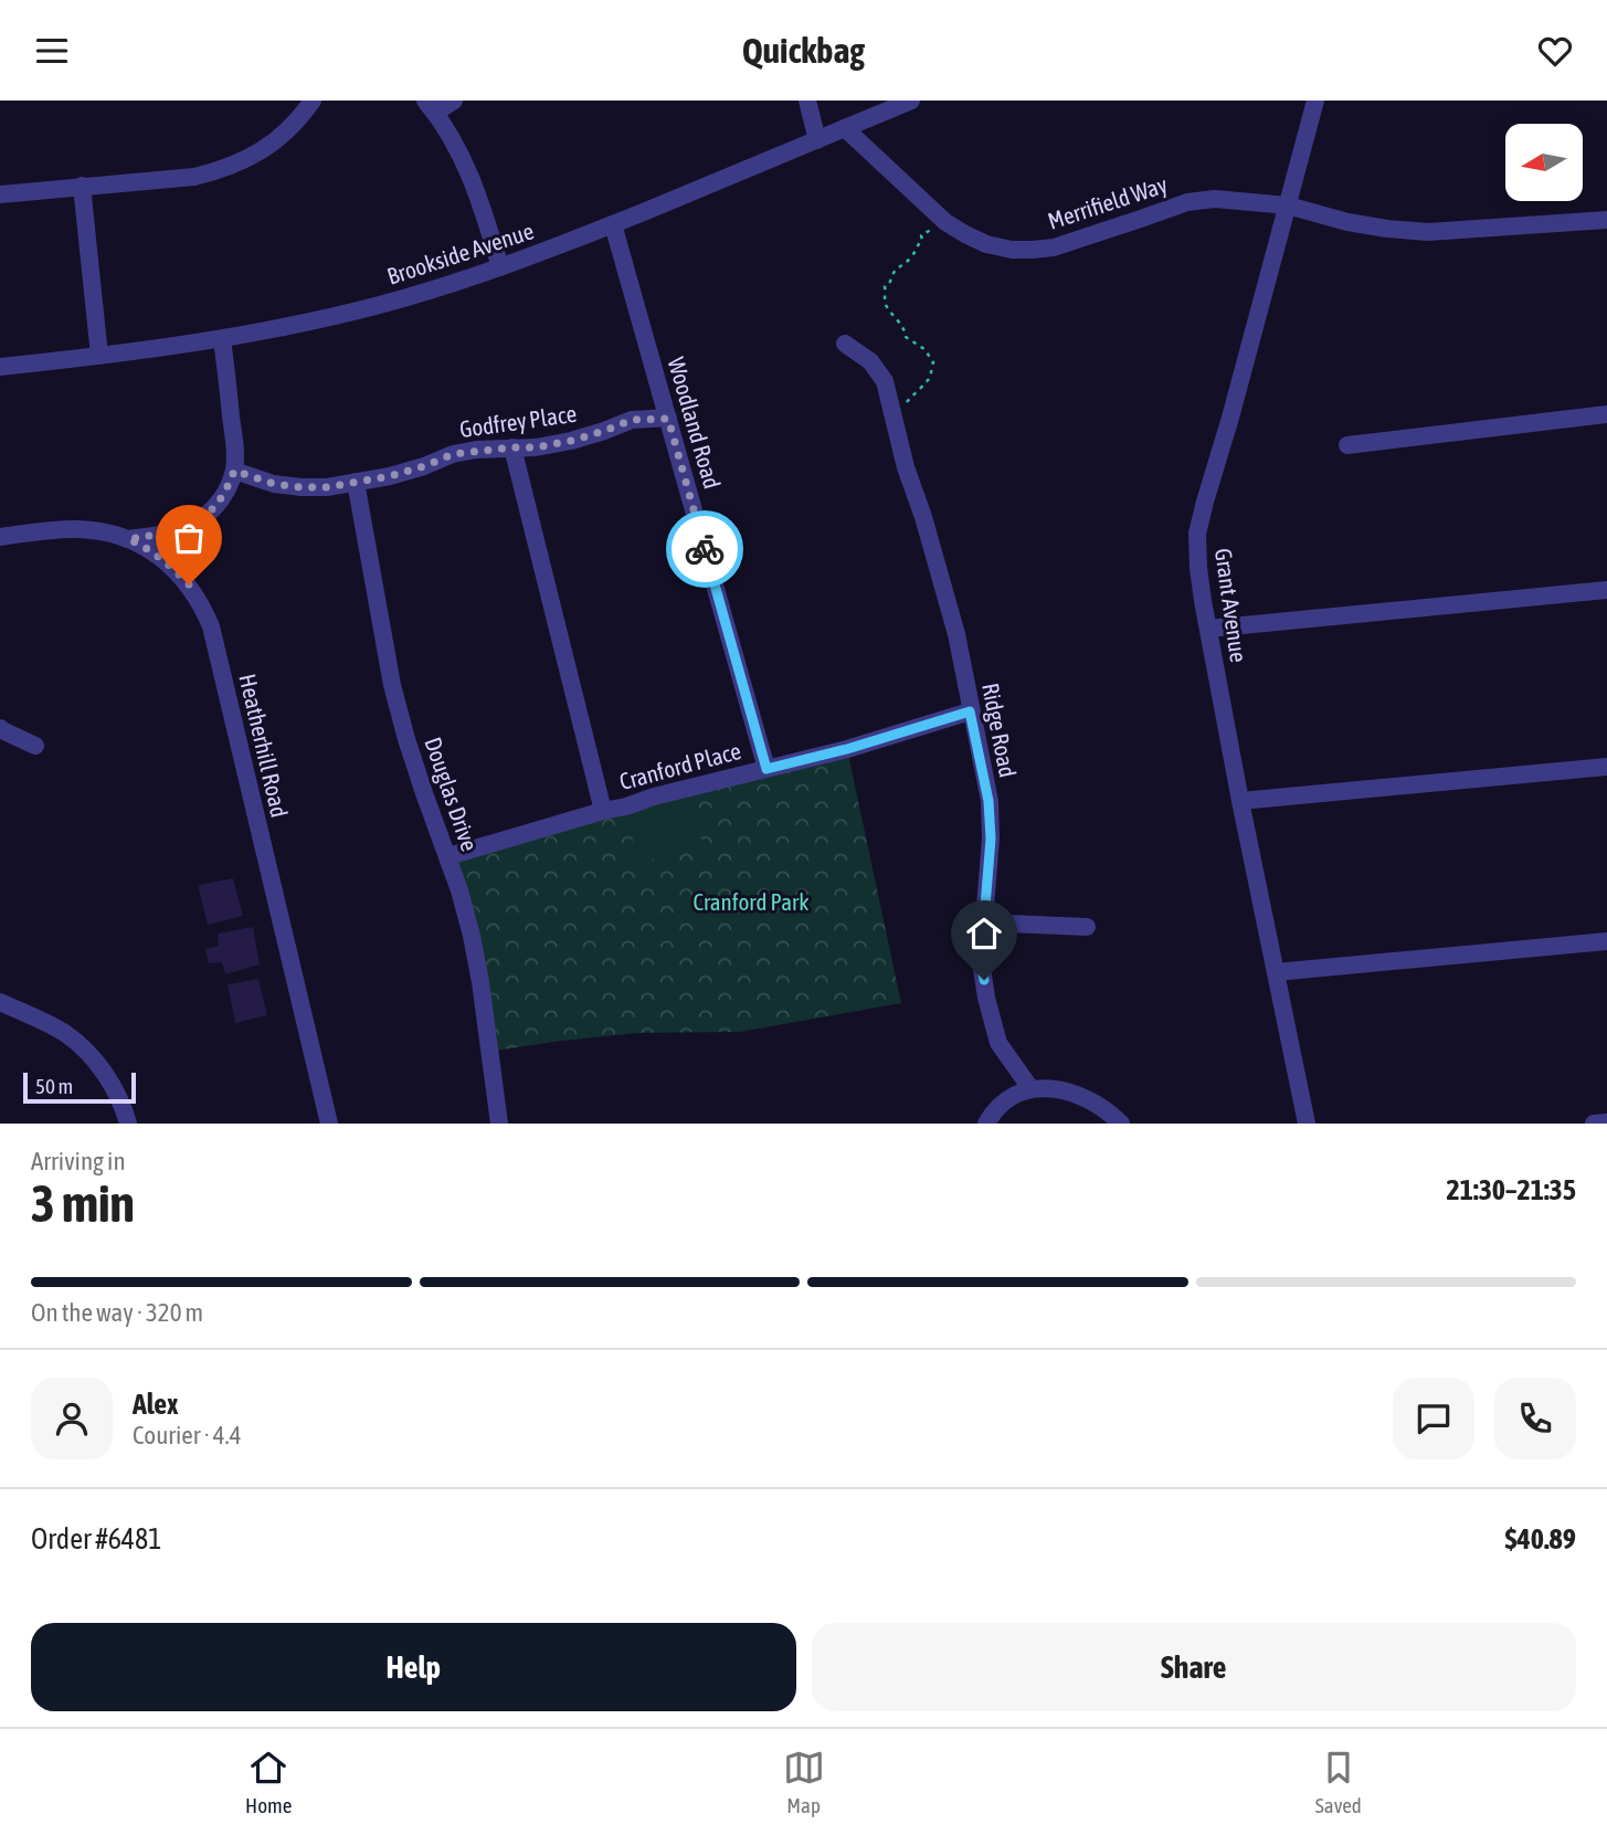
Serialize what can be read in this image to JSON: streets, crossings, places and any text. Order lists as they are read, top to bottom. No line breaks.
{"streets":{"street":["Merrifield Way","Brookside Avenue","Godfrey Place","Woodland Road","Grant Avenue","Ridge Road","Heatherhill Road","Cranford Place","Douglas Drive"]},"crossings":[["Merrifield Way","Brookside Avenue"],["Merrifield Way","Grant Avenue"],["Brookside Avenue","Woodland Road"],["Godfrey Place","Woodland Road"],["Godfrey Place","Douglas Drive"],["Woodland Road","Cranford Place"],["Ridge Road","Cranford Place"],["Cranford Place","Douglas Drive"]],"parks":["Cranford Park"],"scale_bar":"50 m","north":"left","page":{"header":"Quickbag","scale":"50 m","heading":["3 min","Arriving in","21:30–21:35"],"panel":["Alex","Courier · 4.4","Order #6481","$40.89"],"bar":"On the way · 320 m","buttons":["Help","Share"],"tabs":["Home","Map","Saved"]}}
